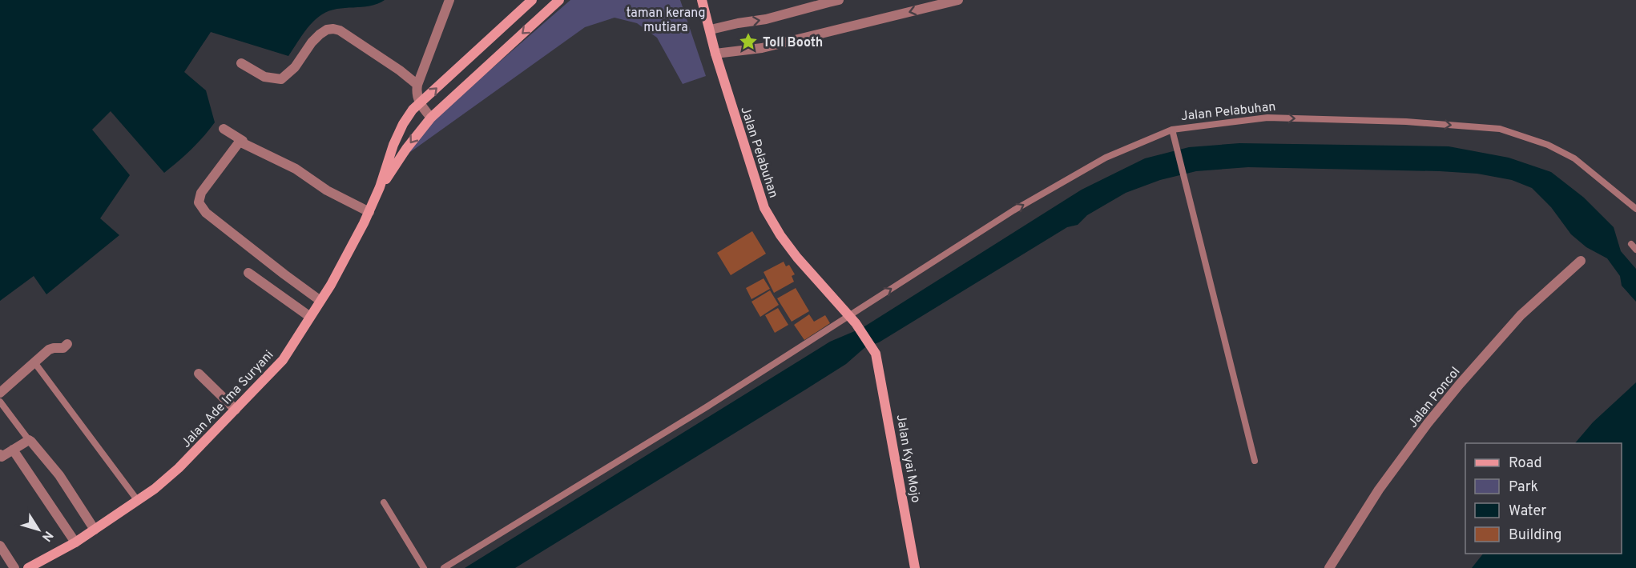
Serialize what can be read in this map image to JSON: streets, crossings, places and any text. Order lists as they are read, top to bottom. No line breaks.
{"streets":{"main road":["Jalan Pelabuhan","Jalan Ade Ima Suryani","Jalan Kyai Mojo"],"street":["Jalan Poncol"]},"crossings":[["Jalan Pelabuhan","Jalan Kyai Mojo"]],"one_way":["Jalan Pelabuhan"],"parks":["taman kerang mutiara"],"places":{"place":["Toll Booth"]},"legend":["Road","Park","Water","Building"],"north":"bottom right"}
